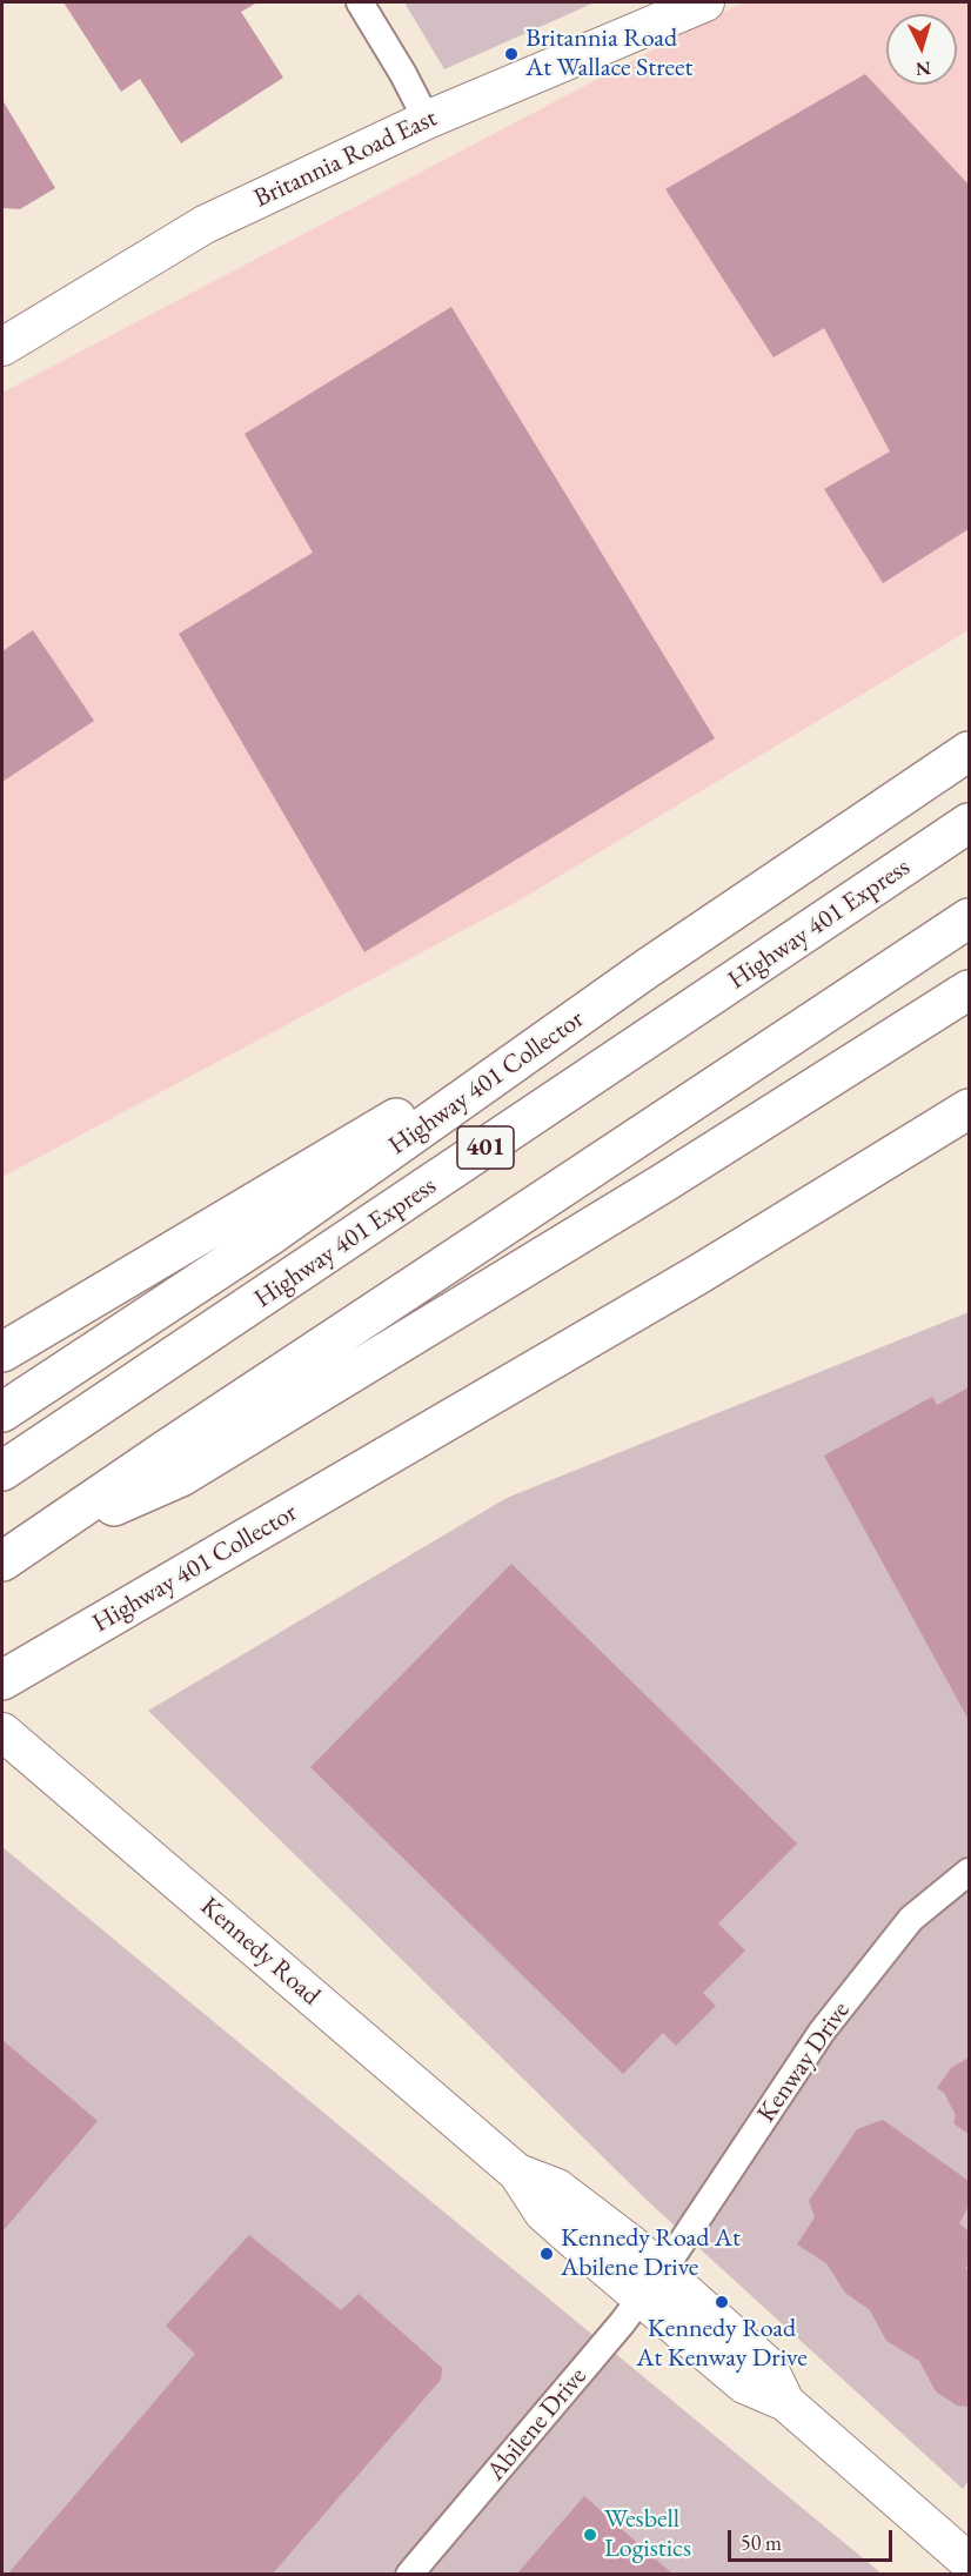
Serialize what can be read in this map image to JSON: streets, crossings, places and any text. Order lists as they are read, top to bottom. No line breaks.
{"streets":{"highway":["Highway 401 Express","Highway 401 Collector","401"],"main road":["Britannia Road East","Kennedy Road"],"street":["Kenway Drive","Abilene Drive"]},"crossings":[["Kennedy Road","Kenway Drive"],["Kennedy Road","Abilene Drive"],["Kenway Drive","Abilene Drive"]],"places":["Britannia Road At Wallace Street","Kennedy Road At Abilene Drive","Kennedy Road At Kenway Drive","Wesbell Logistics"],"scale_bar":"50 m","north":"bottom"}
